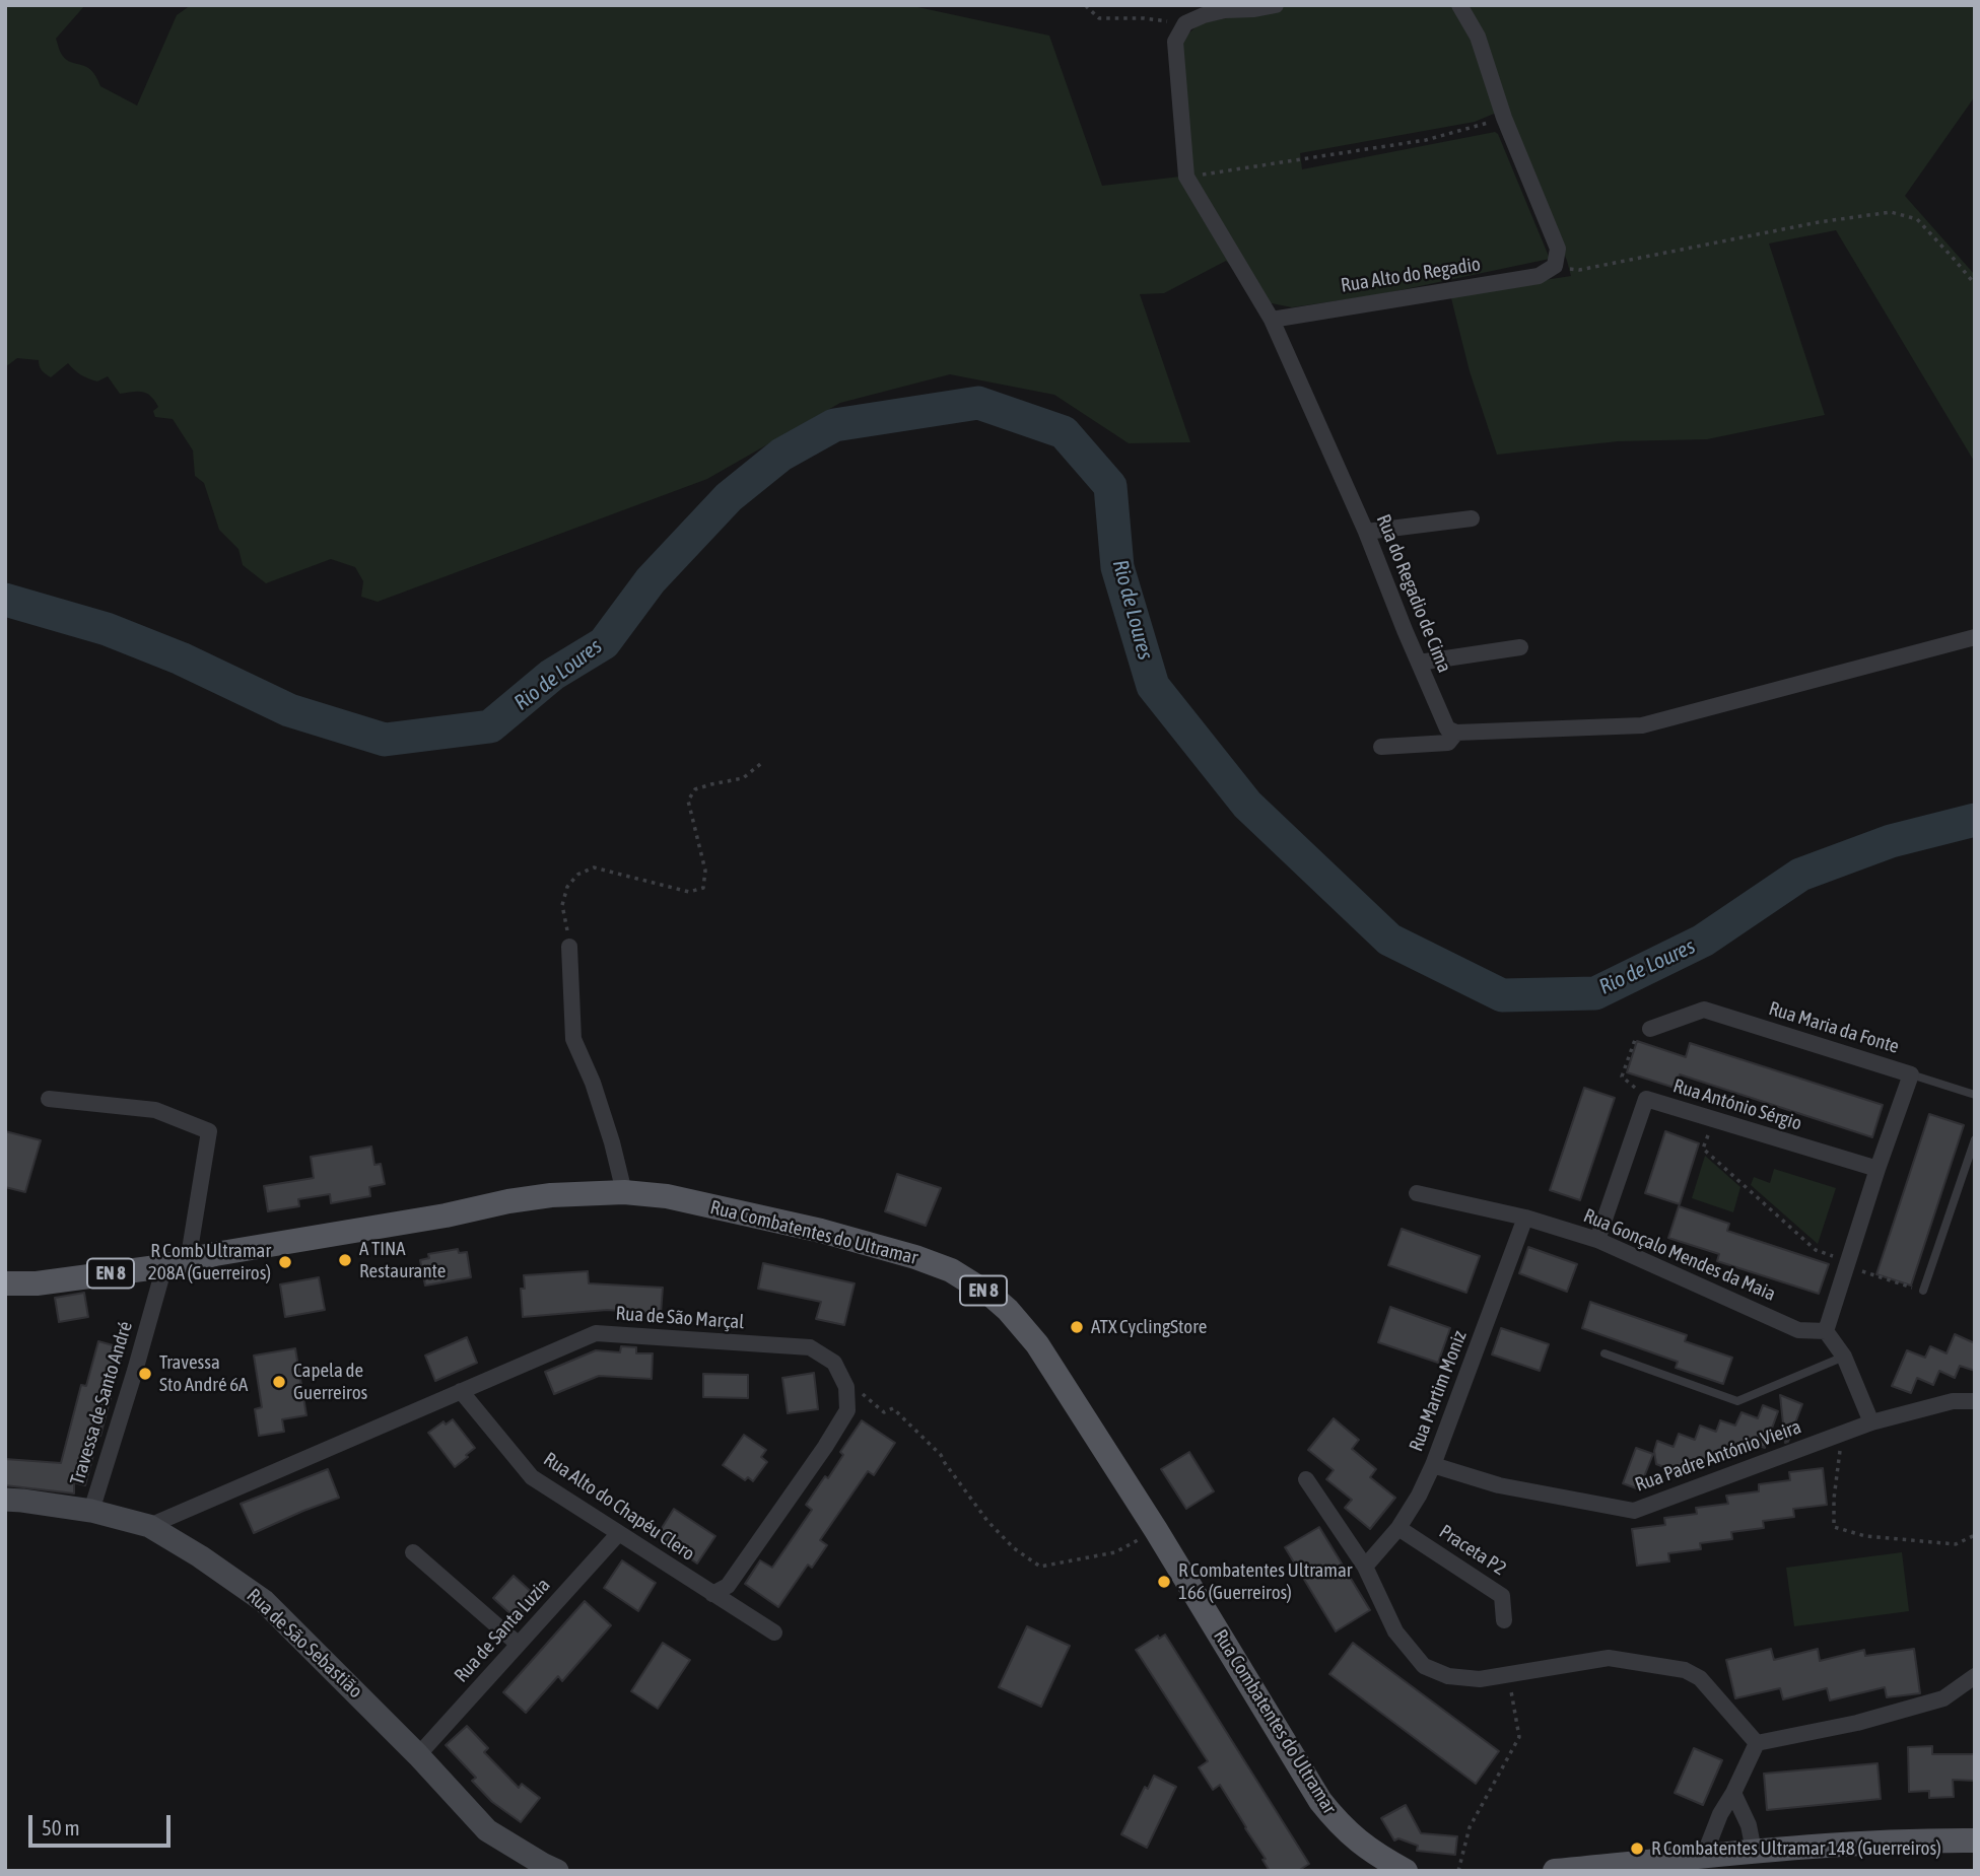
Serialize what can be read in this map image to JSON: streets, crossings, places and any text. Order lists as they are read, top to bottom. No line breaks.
{"streets":{"main road":["Rua Combatentes do Ultramar","EN 8"],"street":["Rua Alto do Regadio","Rua do Regadio de Cima","Rua Maria da Fonte","Rua António Sérgio","Rua Gonçalo Mendes da Maia","Rua de São Marçal","Rua Martim Moniz","Travessa de Santo André","Rua Padre António Vieira","Rua Alto do Chapéu Clero","Praceta P2","Rua de Santa Luzia","Rua de São Sebastião"]},"crossings":[["Rua Alto do Regadio","Rua do Regadio de Cima"],["Rua Maria da Fonte","Rua António Sérgio"],["Rua Maria da Fonte","Rua Gonçalo Mendes da Maia"],["Rua António Sérgio","Rua Gonçalo Mendes da Maia"],["Rua Combatentes do Ultramar","Travessa de Santo André"],["Rua Gonçalo Mendes da Maia","Rua Martim Moniz"],["Rua de São Marçal","Rua Alto do Chapéu Clero"],["Rua de São Marçal","Rua de São Sebastião"],["Rua Martim Moniz","Rua Padre António Vieira"],["Rua Martim Moniz","Praceta P2"],["Travessa de Santo André","Rua de São Sebastião"],["Rua Alto do Chapéu Clero","Rua de Santa Luzia"],["Rua de Santa Luzia","Rua de São Sebastião"]],"water":["Rio de Loures"],"places":["A TINA Restaurante","R Comb Ultramar 208A (Guerreiros)","ATX CyclingStore","Travessa Sto André 6A","Capela de Guerreiros","R Combatentes Ultramar 166 (Guerreiros)","R Combatentes Ultramar 148 (Guerreiros)"],"scale_bar":"50 m"}
